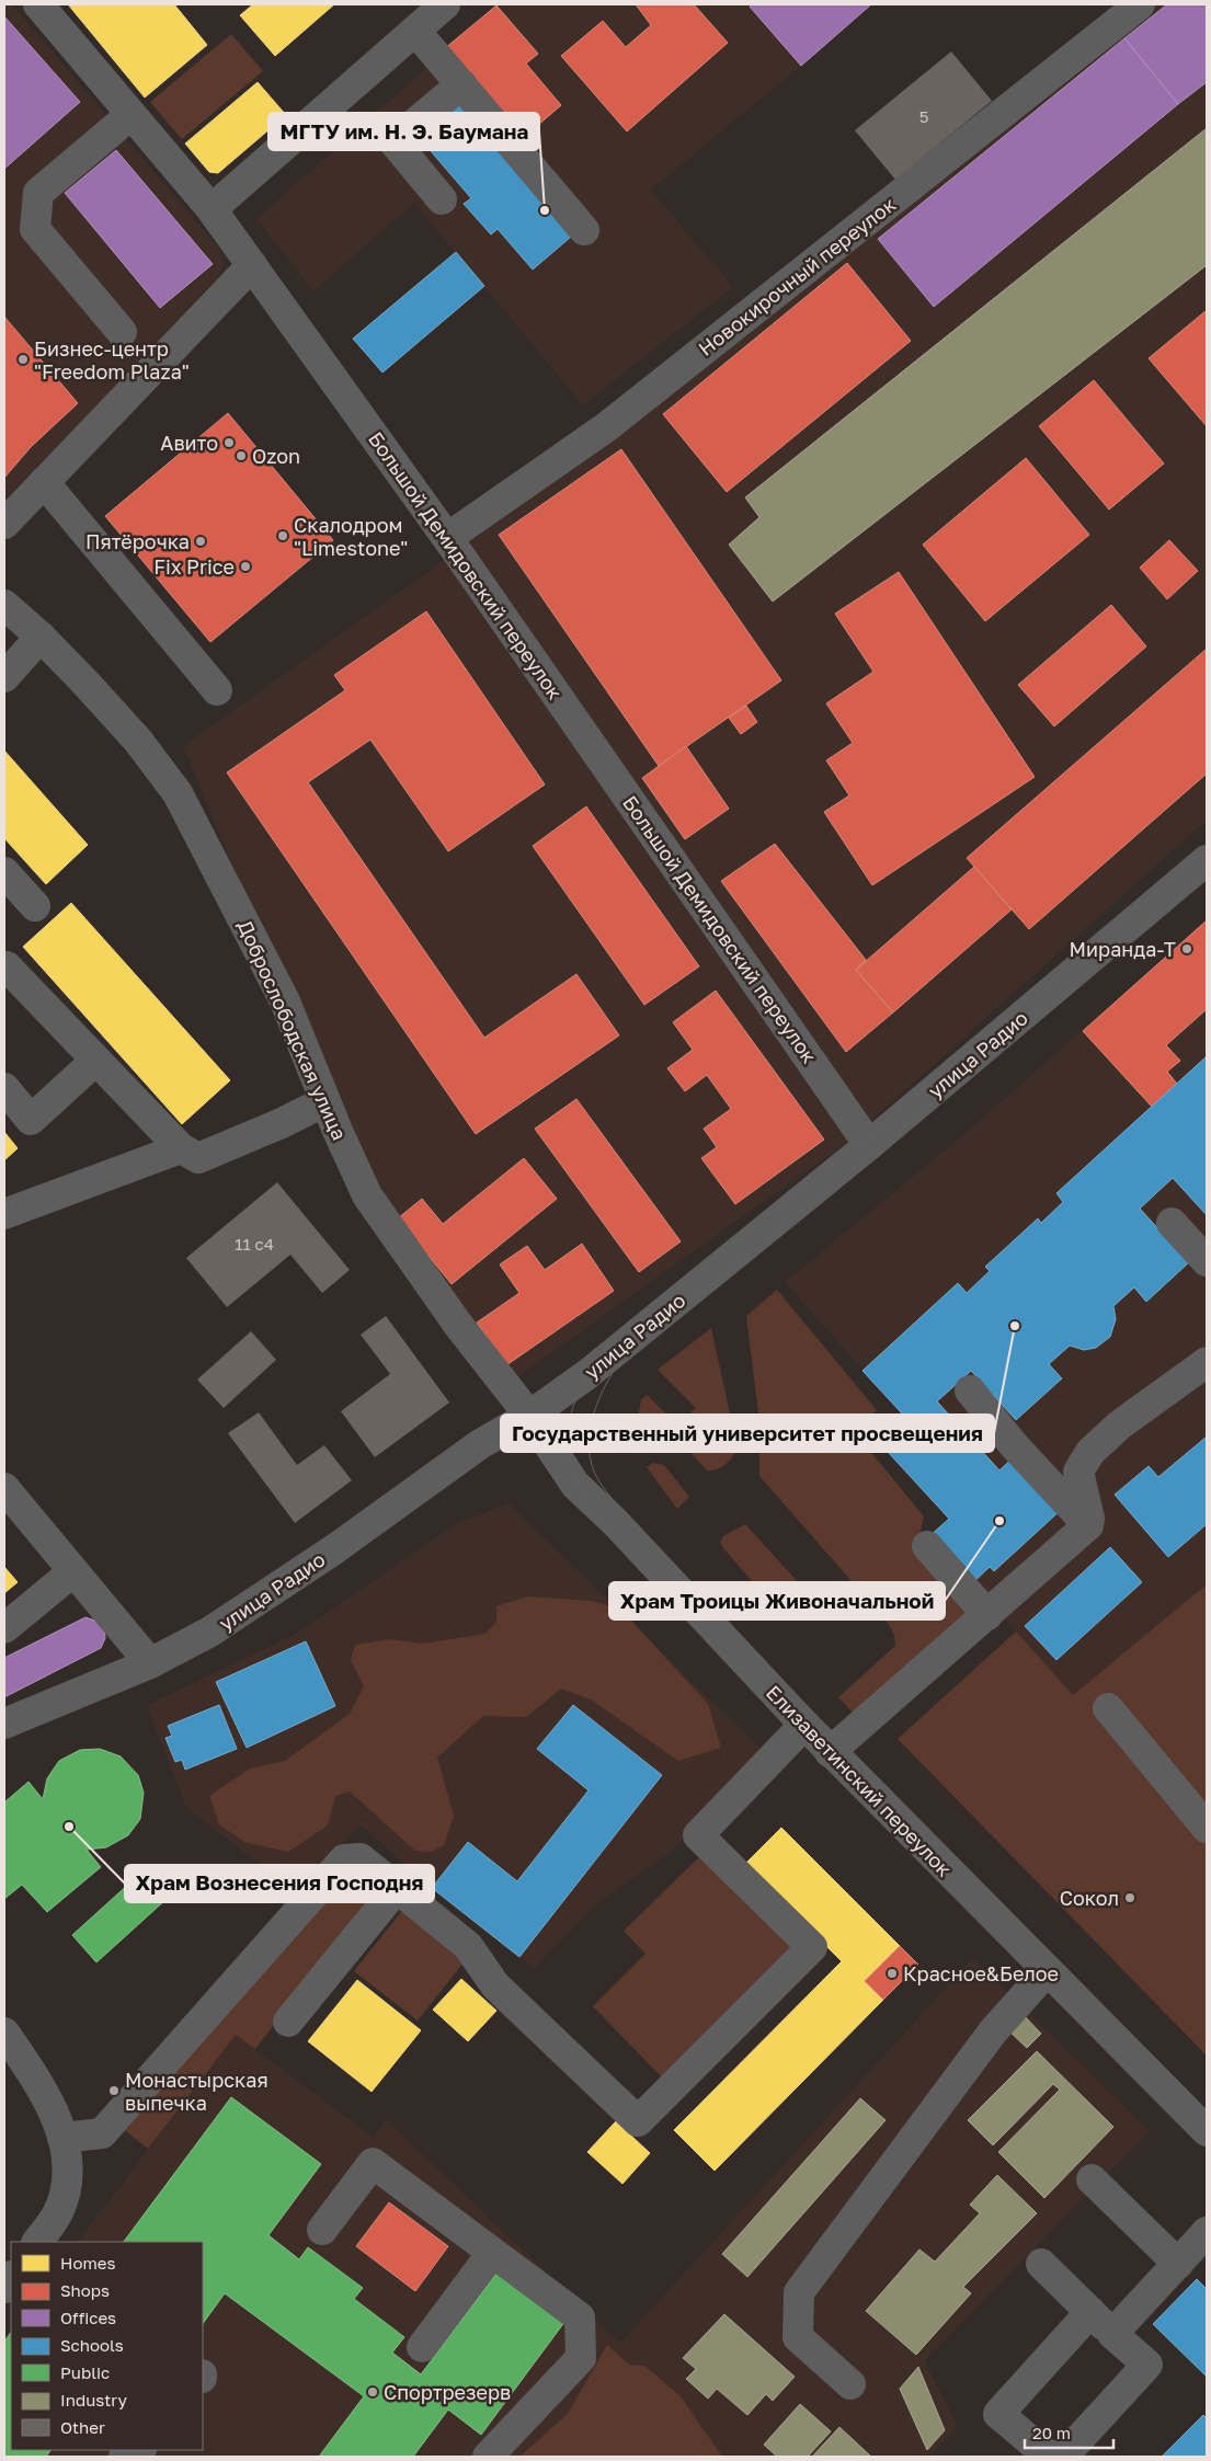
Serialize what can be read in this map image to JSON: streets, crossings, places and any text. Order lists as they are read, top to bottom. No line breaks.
{"streets":{"street":["Новокирочный переулок","Большой Демидовский переулок","Доброслободская улица","улица Радио","Елизаветинский переулок"]},"crossings":[["Новокирочный переулок","Большой Демидовский переулок"],["Большой Демидовский переулок","улица Радио"],["Доброслободская улица","улица Радио"],["Доброслободская улица","Елизаветинский переулок"],["улица Радио","Елизаветинский переулок"]],"places":["МГТУ им. Н. Э. Баумана","Бизнес-центр \"Freedom Plaza\"","Авито","Ozon","Скалодром \"Limestone\"","Пятёрочка","Fix Price","Миранда-Т","Государственный университет просвещения","Храм Троицы Живоначальной","Храм Вознесения Господня","Сокол","Красное&Белое","Монастырская выпечка","Спортрезерв"],"house_numbers":["5","11 с4"],"legend":["Homes","Shops","Offices","Schools","Public","Industry","Other"],"scale_bar":"20 m"}
